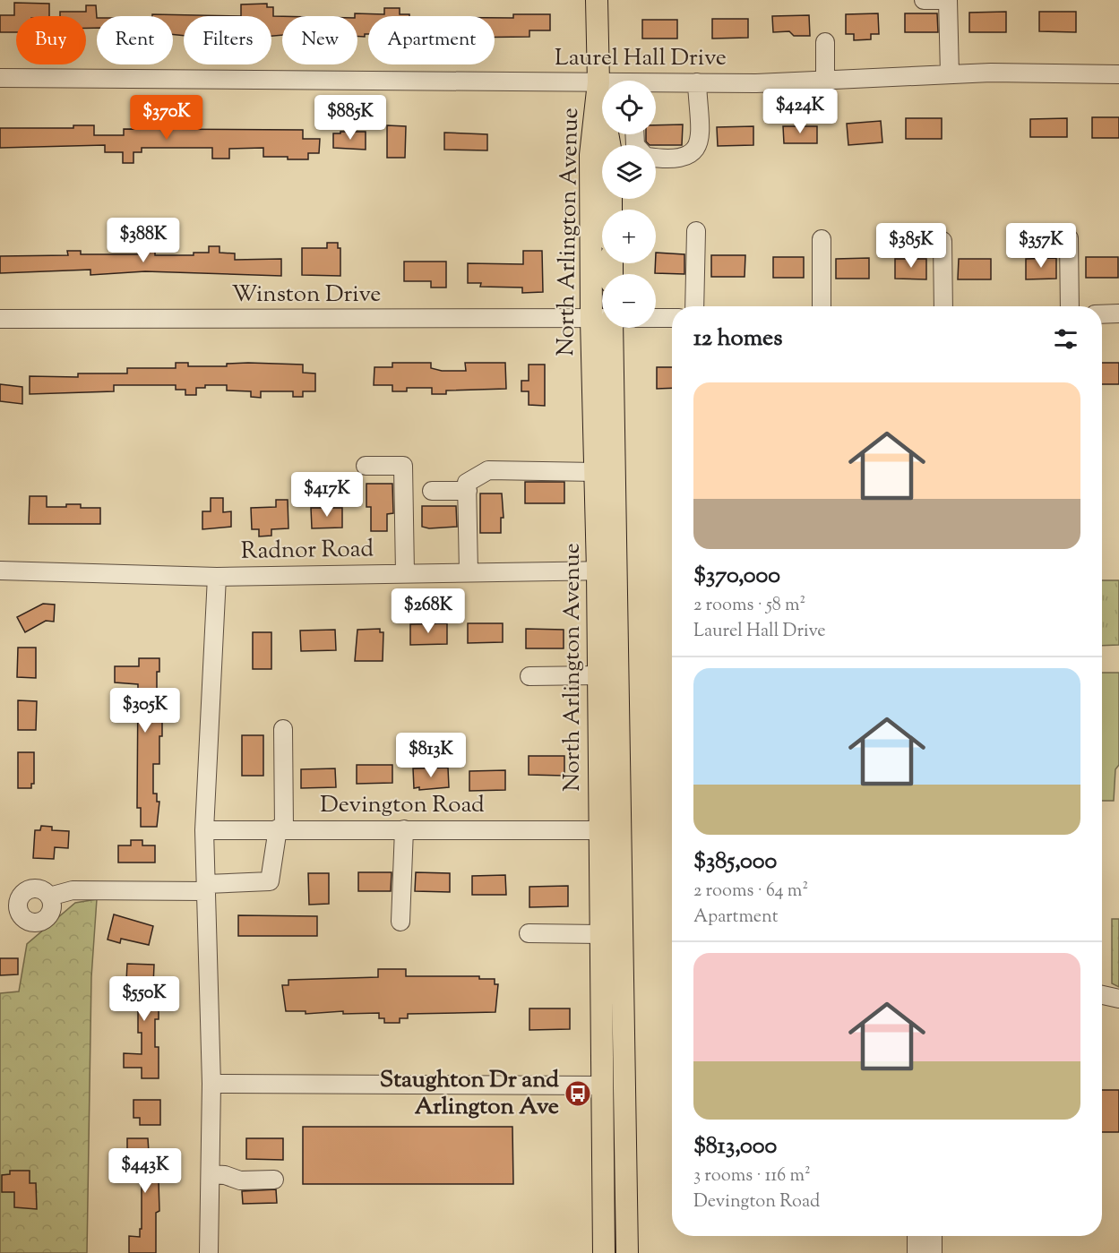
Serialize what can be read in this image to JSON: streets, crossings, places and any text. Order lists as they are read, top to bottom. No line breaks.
{"streets":{"main road":["North Arlington Avenue"],"street":["Laurel Hall Drive","Winston Drive","Radnor Road","Devington Road"]},"crossings":[["Laurel Hall Drive","North Arlington Avenue"],["North Arlington Avenue","Radnor Road"],["North Arlington Avenue","Devington Road"]],"places":{"bus stop":["Staughton Dr and Arlington Ave"]},"page":{"chip":["Buy","Rent","Filters","New","Apartment"],"map_buttons":["+","−"],"price":["$424K","$370K","$885K","$388K","$385K","$357K","$417K","$268K","$305K","$813K","$550K","$443K"],"heading":"12 homes","list":[{"name":"$370,000","note":"2 rooms · 58 m² · Laurel Hall Drive"},{"name":"$385,000","note":"2 rooms · 64 m² · Apartment"},{"name":"$813,000","note":"3 rooms · 116 m² · Devington Road"}]}}
